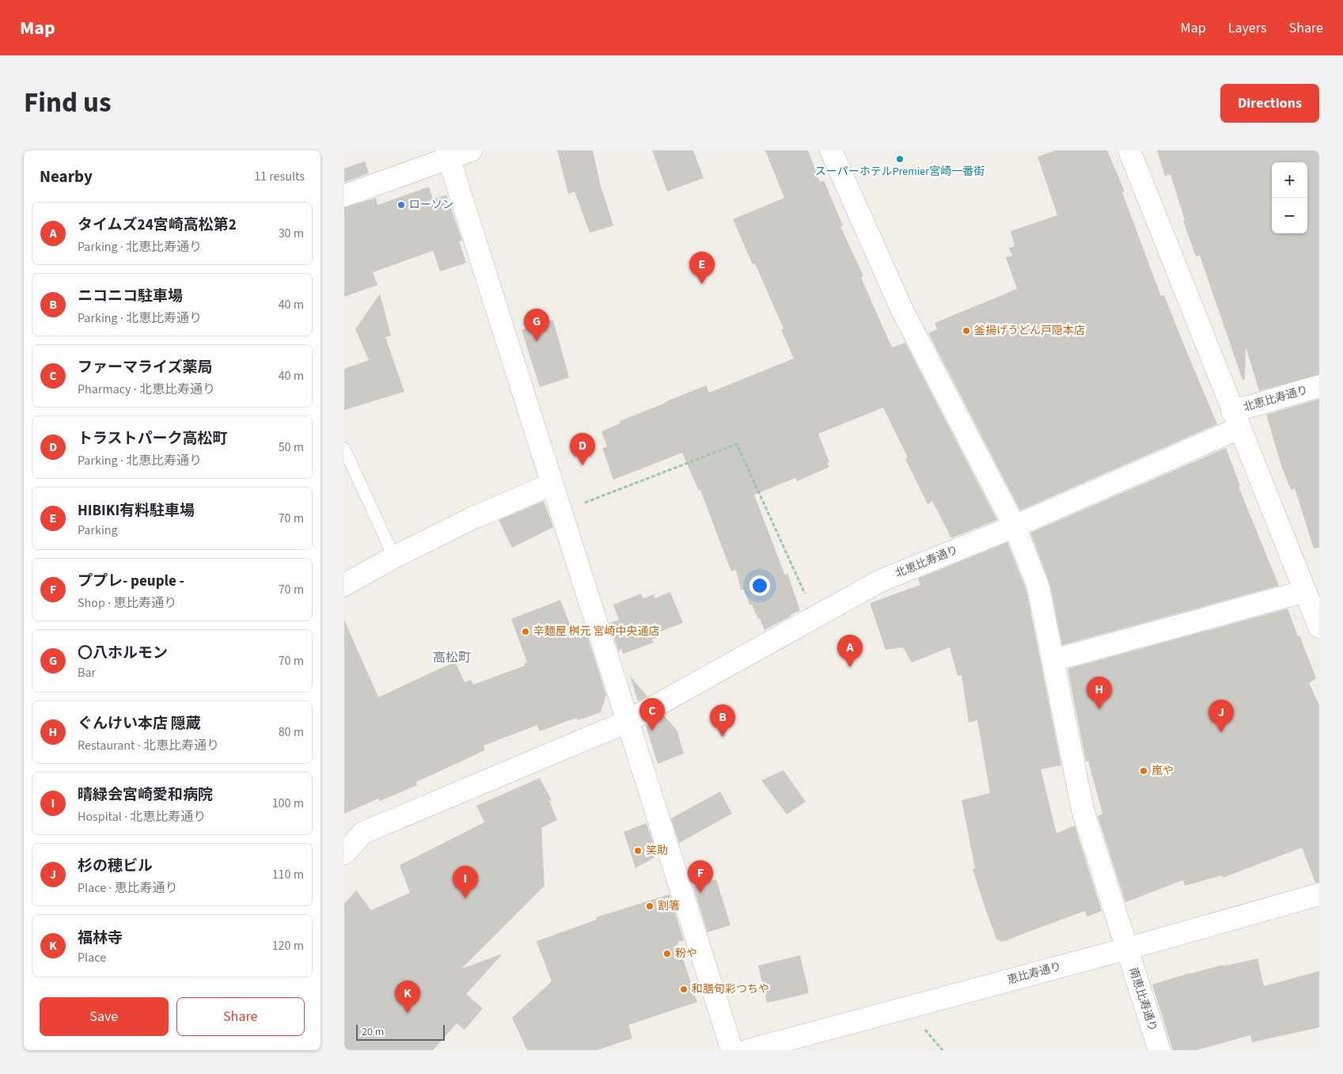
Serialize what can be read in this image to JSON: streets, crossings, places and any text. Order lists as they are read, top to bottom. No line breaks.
{"streets":{"street":["北恵比寿通り","恵比寿通り","南恵比寿通り"]},"crossings":[["北恵比寿通り","南恵比寿通り"],["恵比寿通り","南恵比寿通り"]],"districts":["高松町"],"places":["スーパーホテルPremier宮崎一番街","ローソン","釜揚げうどん戸隠本店","辛麵屋 桝元 宮崎中央通店","嵐や","笑助","割箸","粉や","和膳旬彩つちや"],"scale_bar":"20 m","page":{"header":"Map","nav":["Map","Layers","Share"],"title":"Find us","buttons":["Directions",["Save","Share"]],"heading":["Nearby","11 results"],"map_buttons":["+","−"],"list":[{"mark":"A","name":"タイムズ24宮崎高松第2","note":"Parking · 北恵比寿通り","value":"30 m"},{"mark":"B","name":"ニコニコ駐車場","note":"Parking · 北恵比寿通り","value":"40 m"},{"mark":"C","name":"ファーマライズ薬局","note":"Pharmacy · 北恵比寿通り","value":"40 m"},{"mark":"D","name":"トラストパーク高松町","note":"Parking · 北恵比寿通り","value":"50 m"},{"mark":"E","name":"HIBIKI有料駐車場","note":"Parking","value":"70 m"},{"mark":"F","name":"ププレ- peuple -","note":"Shop · 恵比寿通り","value":"70 m"},{"mark":"G","name":"〇八ホルモン","note":"Bar","value":"70 m"},{"mark":"H","name":"ぐんけい本店 隠蔵","note":"Restaurant · 北恵比寿通り","value":"80 m"},{"mark":"I","name":"晴緑会宮崎愛和病院","note":"Hospital · 北恵比寿通り","value":"100 m"},{"mark":"J","name":"杉の穂ビル","note":"Place · 恵比寿通り","value":"110 m"},{"mark":"K","name":"福林寺","note":"Place","value":"120 m"}],"pins":["E","G","D","A","H","C","J","B","F","I","K"],"scale":"20 m"}}
